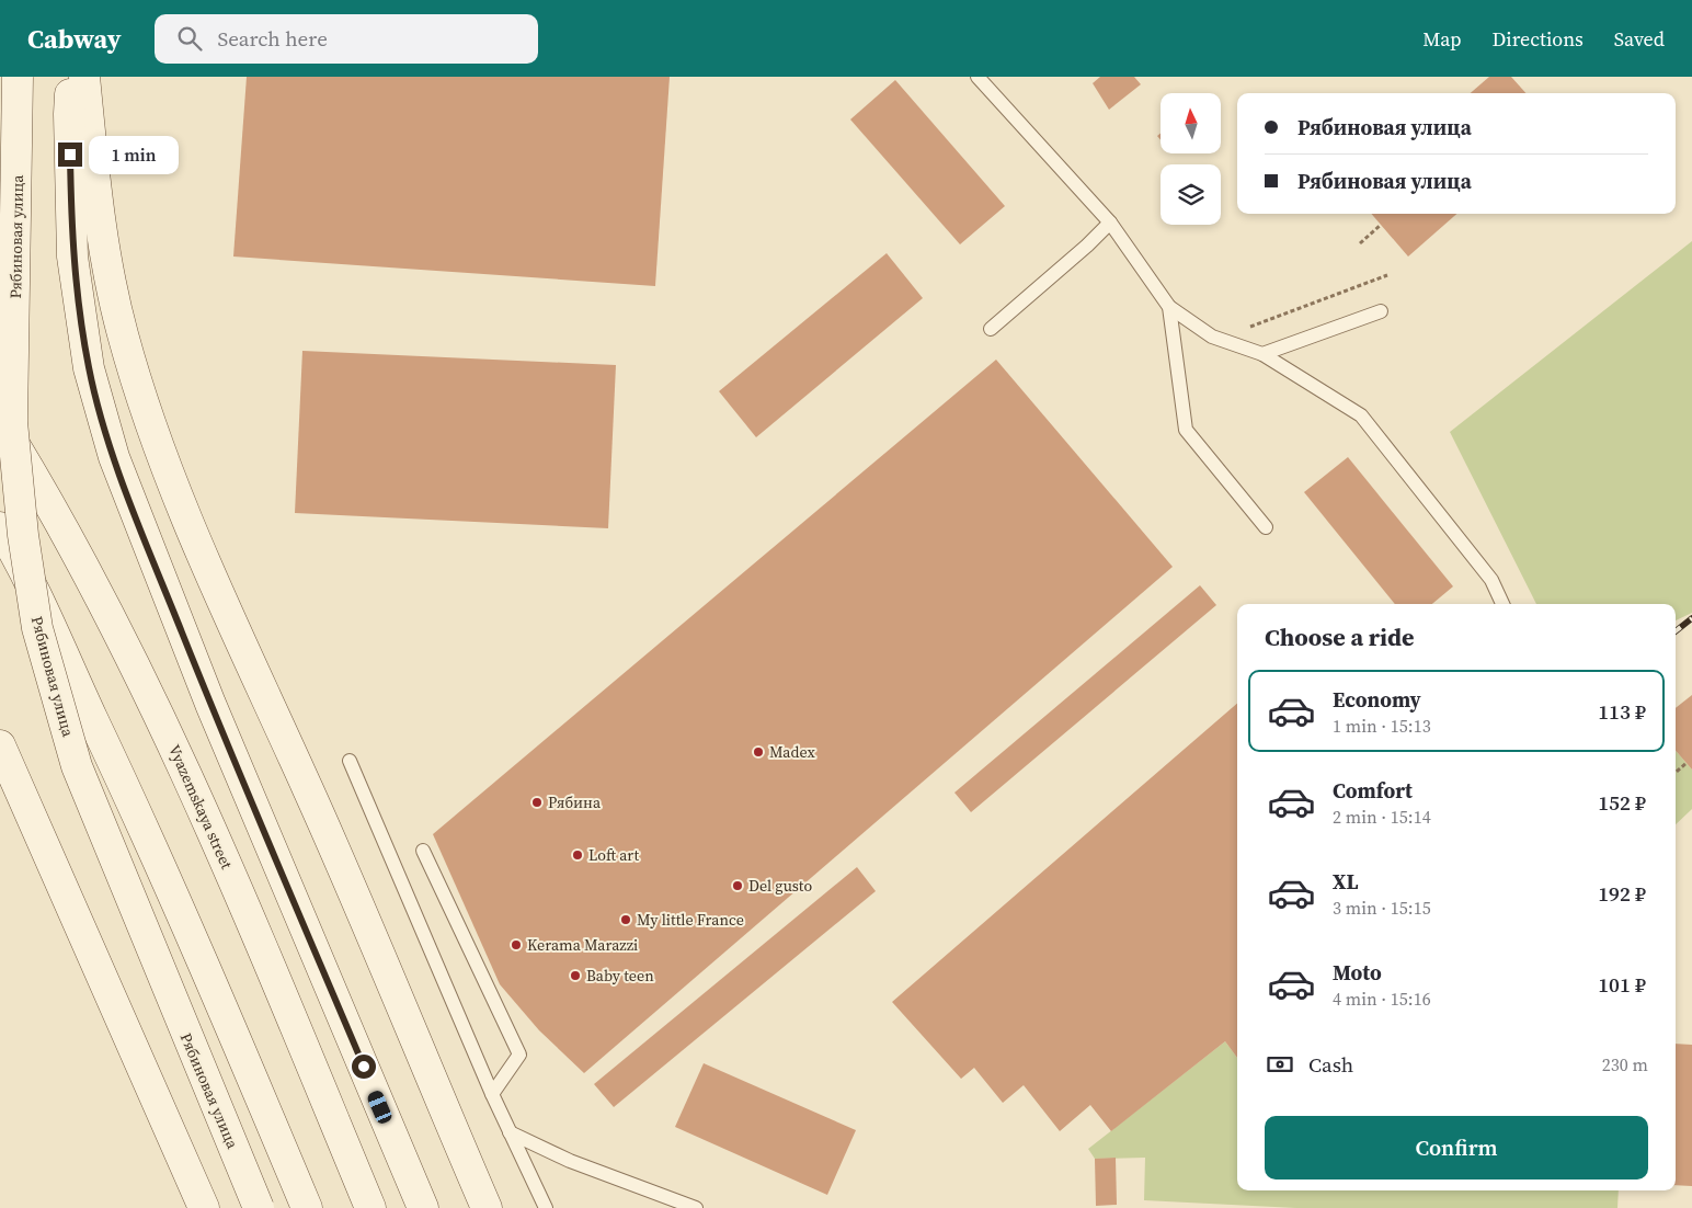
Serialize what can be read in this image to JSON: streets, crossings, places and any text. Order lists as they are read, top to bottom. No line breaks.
{"streets":{"main road":["Рябиновая улица","Vyazemskaya street"]},"places":["Madex","Рябина","Loft art","Del gusto","My little France","Kerama Marazzi","Baby teen"],"north":"top","page":{"header":"Cabway","search":"Search here","nav":["Map","Directions","Saved"],"banner":["Рябиновая улица","Рябиновая улица"],"bubble":"1 min","heading":"Choose a ride","list":[{"name":"Economy","note":"1 min · 15:13","value":"113 ₽"},{"name":"Comfort","note":"2 min · 15:14","value":"152 ₽"},{"name":"XL","note":"3 min · 15:15","value":"192 ₽"},{"name":"Moto","note":"4 min · 15:16","value":"101 ₽"}],"pay":["Cash","230 m"],"buttons":"Confirm"}}
